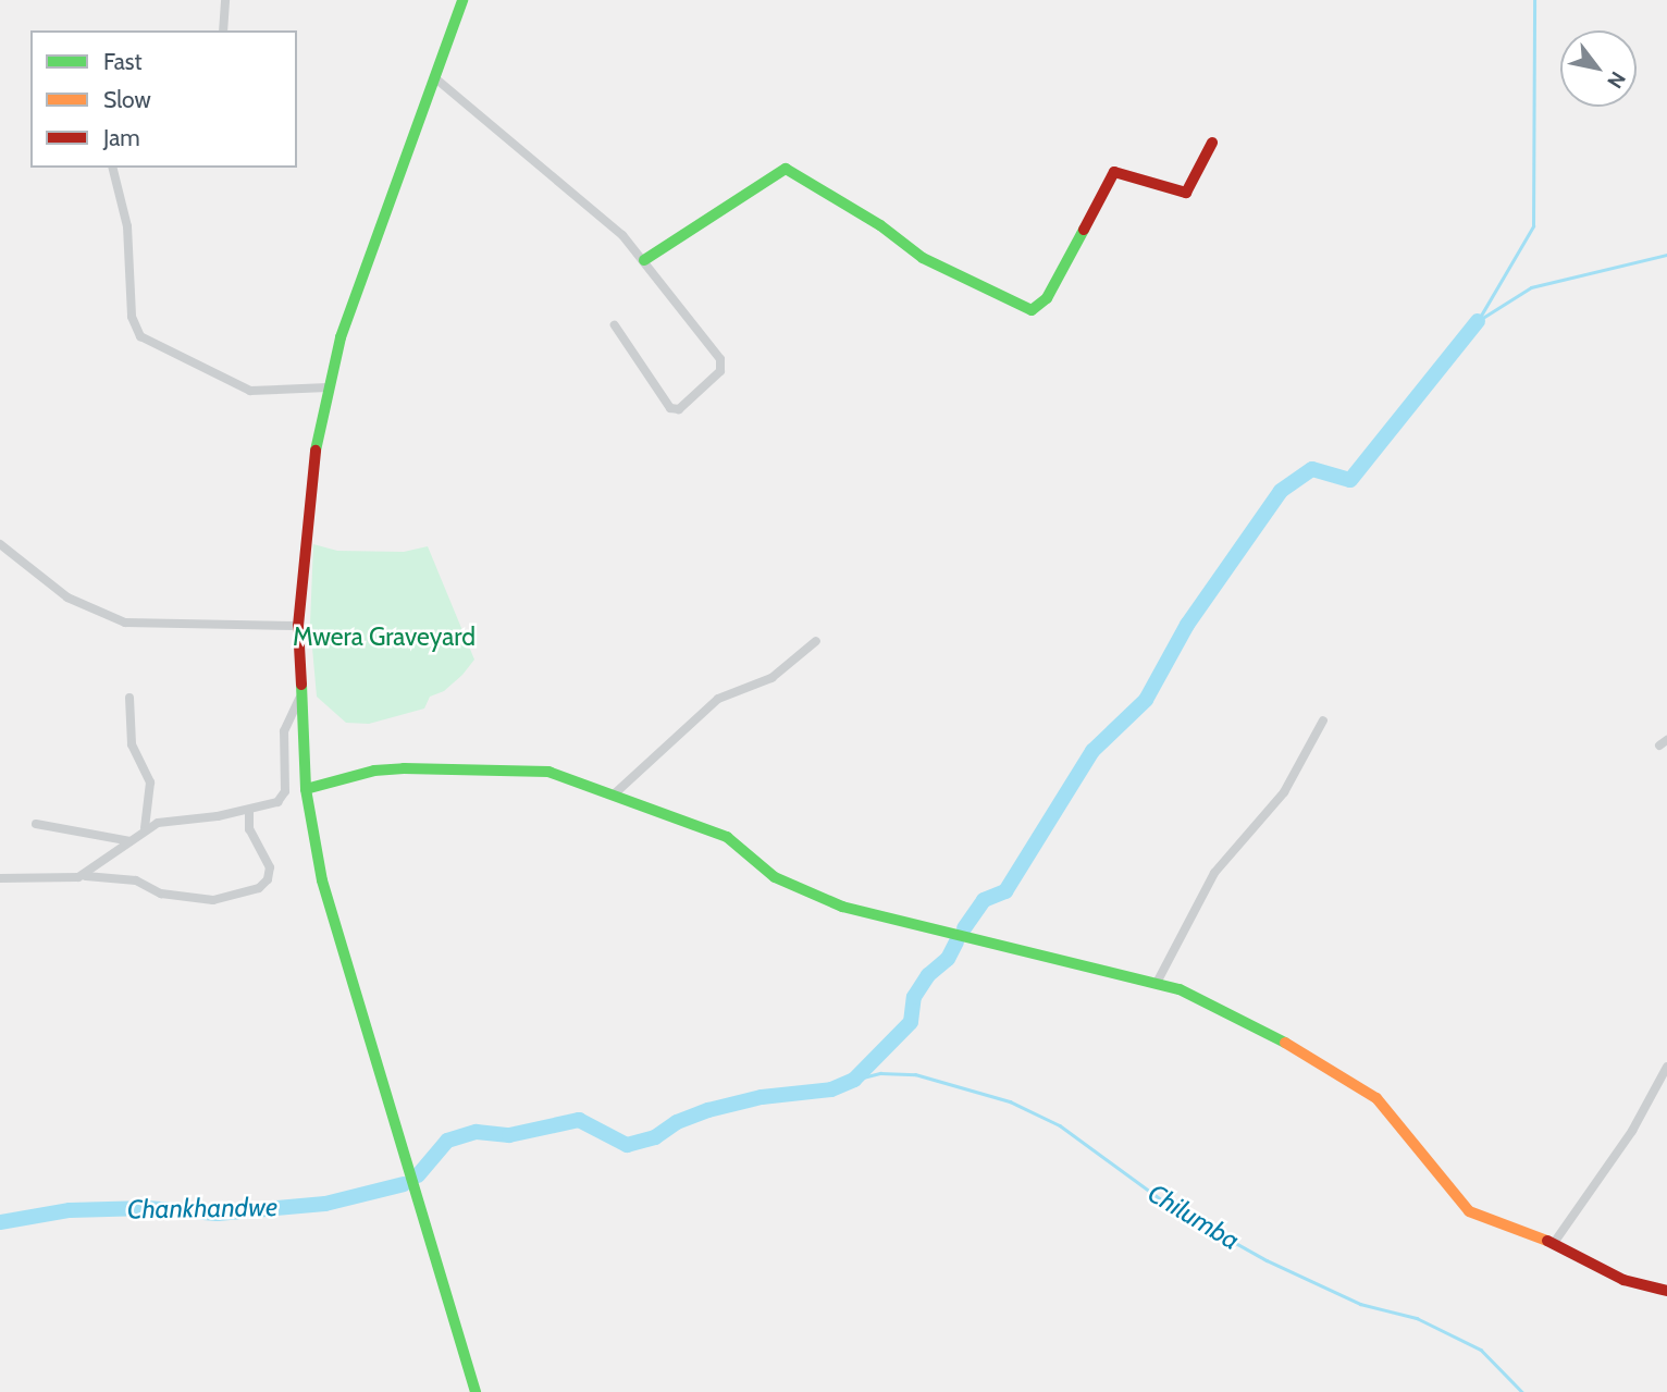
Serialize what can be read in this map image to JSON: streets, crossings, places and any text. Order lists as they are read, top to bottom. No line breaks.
{"water":["Chankhandwe","Chilumba"],"parks":["Mwera Graveyard"],"legend":["Fast","Slow","Jam"],"north":"bottom right"}
